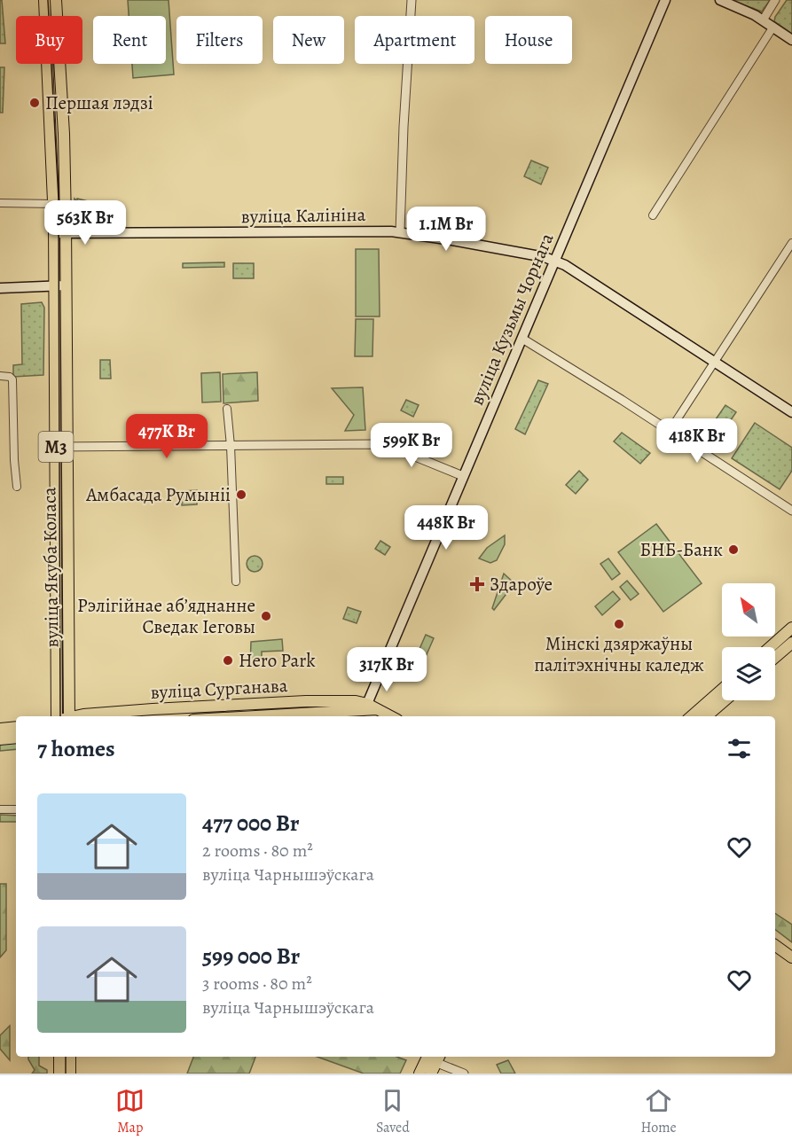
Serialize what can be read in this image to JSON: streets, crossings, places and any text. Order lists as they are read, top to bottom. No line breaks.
{"streets":{"main road":["вуліца Калініна","вуліца Кузьмы Чорнага","М3","вуліца Якуба Коласа","вуліца Сурганава"]},"crossings":[["вуліца Калініна","вуліца Кузьмы Чорнага"],["вуліца Калініна","вуліца Якуба Коласа"],["вуліца Кузьмы Чорнага","вуліца Сурганава"]],"places":{"other":["Першая лэдзі","Амбасада Румыніі","БНБ-Банк","Рэлігійнае абʼяднанне Сведак Іеговы","Мінскі дзяржаўны палітэхнічны каледж","Hero Park"],"health":["Здароўе"]},"north":"top left","page":{"chip":["Buy","Rent","Filters","New","Apartment","House"],"price":["563K Br","1.1M Br","477K Br","418K Br","599K Br","448K Br","317K Br"],"heading":"7 homes","list":[{"name":"477 000 Br","note":"2 rooms · 80 m² · вуліца Чарнышэўскага"},{"name":"599 000 Br","note":"3 rooms · 80 m² · вуліца Чарнышэўскага"}],"tabs":["Map","Saved","Home"]}}
